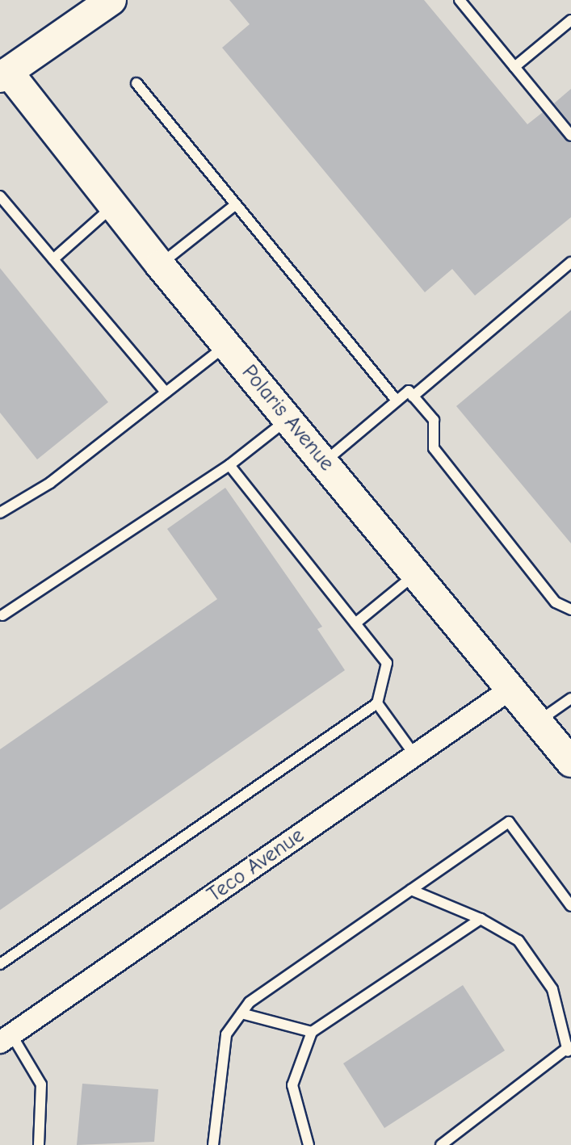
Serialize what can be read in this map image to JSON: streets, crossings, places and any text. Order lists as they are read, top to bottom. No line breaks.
{"streets":{"street":["Polaris Avenue","Teco Avenue"]},"crossings":[["Polaris Avenue","Teco Avenue"]]}
